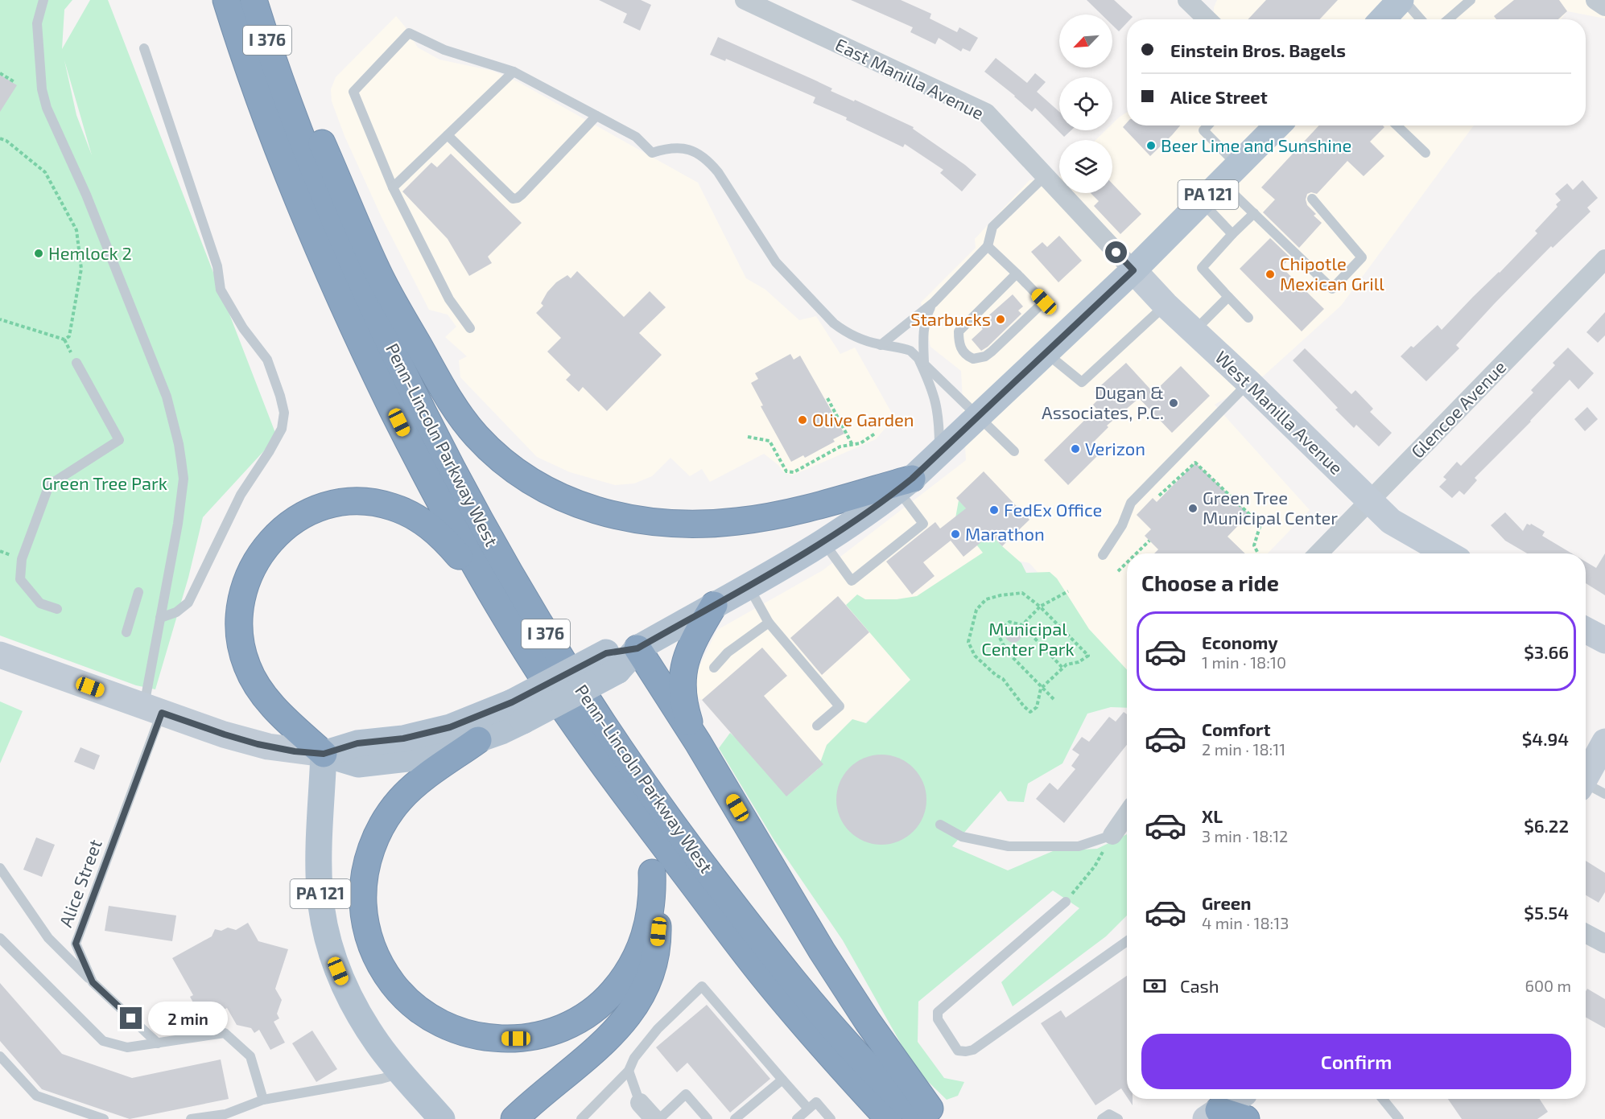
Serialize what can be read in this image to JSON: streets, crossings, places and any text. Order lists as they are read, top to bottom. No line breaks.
{"streets":{"highway":["I 376","Penn-Lincoln Parkway West"],"main road":["PA 121"],"street":["East Manilla Avenue","Glencoe Avenue","West Manilla Avenue"],"lane":["Alice Street"]},"crossings":[["East Manilla Avenue","PA 121"],["East Manilla Avenue","West Manilla Avenue"],["PA 121","West Manilla Avenue"],["Glencoe Avenue","West Manilla Avenue"]],"parks":["Green Tree Park","Municipal Center Park"],"places":["Beer Lime and Sunshine","Hemlock 2","Chipotle Mexican Grill","Starbucks","Dugan & Associates, P.C.","Olive Garden","Verizon","Green Tree Municipal Center","FedEx Office","Marathon"],"north":"bottom left","page":{"banner":["Einstein Bros. Bagels","Alice Street"],"heading":"Choose a ride","list":[{"name":"Economy","note":"1 min · 18:10","value":"$3.66"},{"name":"Comfort","note":"2 min · 18:11","value":"$4.94"},{"name":"XL","note":"3 min · 18:12","value":"$6.22"},{"name":"Green","note":"4 min · 18:13","value":"$5.54"}],"pay":["Cash","600 m"],"bubble":"2 min","buttons":"Confirm"}}
